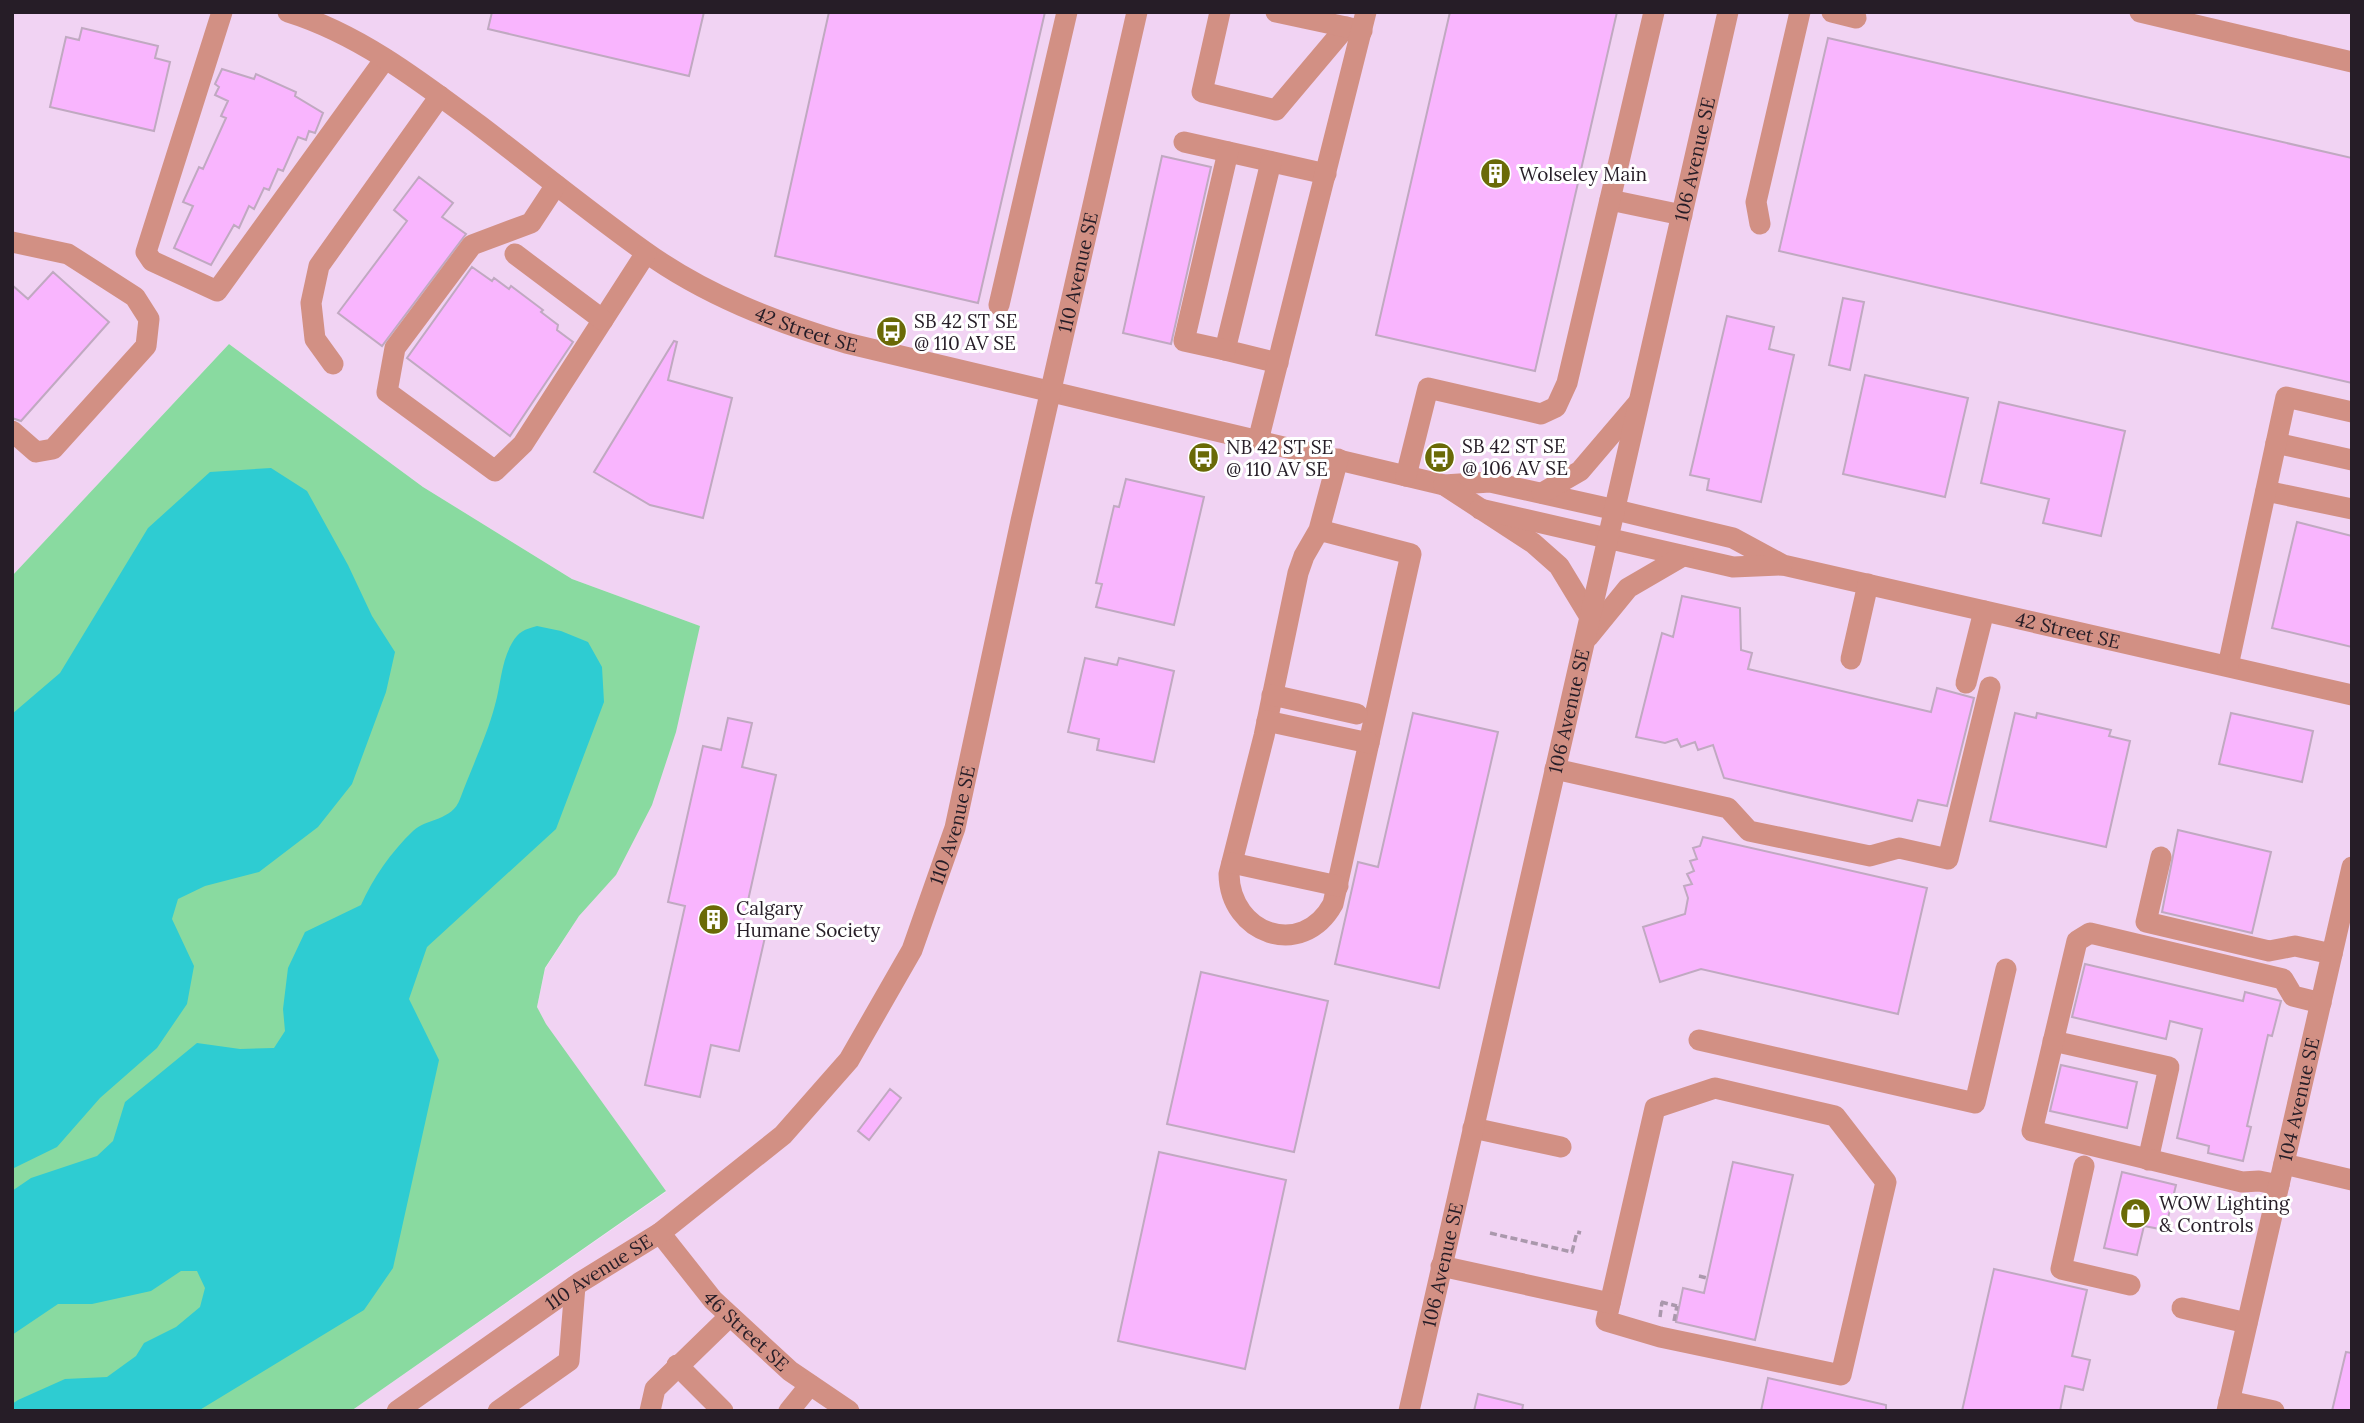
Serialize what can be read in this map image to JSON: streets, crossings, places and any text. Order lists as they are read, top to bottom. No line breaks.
{"streets":{"street":["106 Avenue SE","110 Avenue SE","42 Street SE","104 Avenue SE","46 Street SE"]},"crossings":[["106 Avenue SE","42 Street SE"],["110 Avenue SE","42 Street SE"],["110 Avenue SE","46 Street SE"]],"places":{"building":["Wolseley Main","Calgary Humane Society"],"bus stop":["SB 42 ST SE @ 110 AV SE","SB 42 ST SE @ 106 AV SE","NB 42 ST SE @ 110 AV SE"],"shop":["WOW Lighting & Controls"]}}
